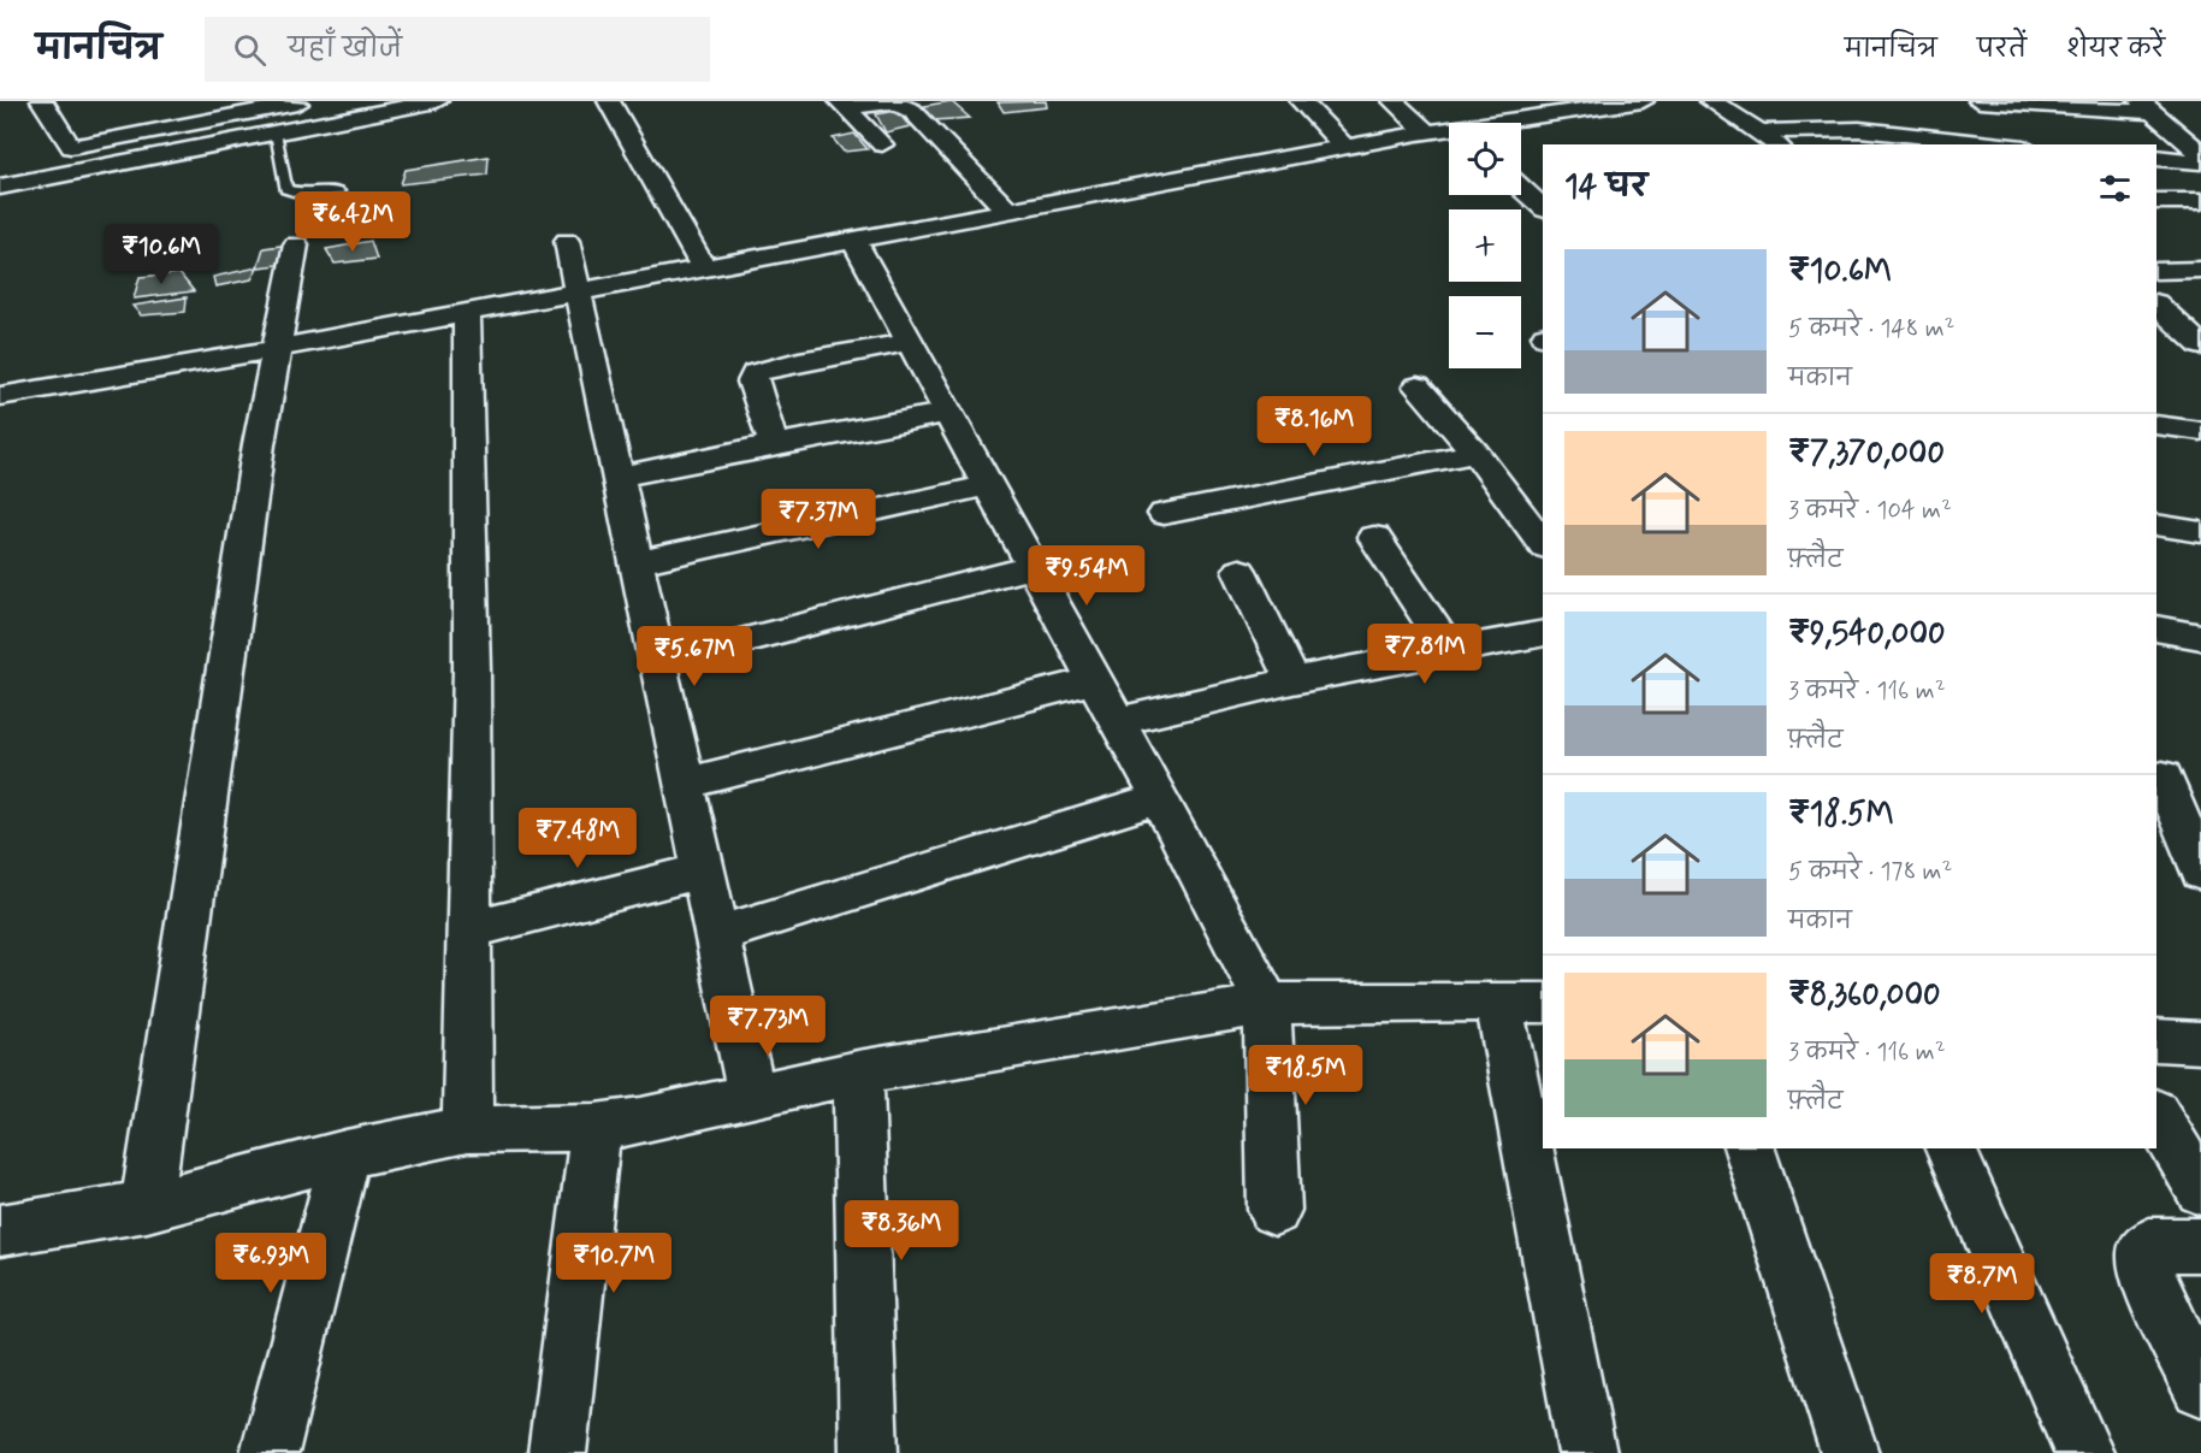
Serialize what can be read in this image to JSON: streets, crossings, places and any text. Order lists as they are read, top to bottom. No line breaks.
{"page":{"header":"मानचित्र","search":"यहाँ खोजें","nav":["मानचित्र","परतें","शेयर करें"],"map_buttons":["+","−"],"heading":"14 घर","price":["₹6.42M","₹10.6M","₹8.16M","₹7.37M","₹9.54M","₹7.81M","₹5.67M","₹7.48M","₹7.73M","₹18.5M","₹8.36M","₹6.93M","₹10.7M","₹8.7M"],"list":[{"name":"₹10.6M","note":"5 कमरे · 148 m² · मकान"},{"name":"₹7,370,000","note":"3 कमरे · 104 m² · फ़्लैट"},{"name":"₹9,540,000","note":"3 कमरे · 116 m² · फ़्लैट"},{"name":"₹18.5M","note":"5 कमरे · 178 m² · मकान"},{"name":"₹8,360,000","note":"3 कमरे · 116 m² · फ़्लैट"}]}}
